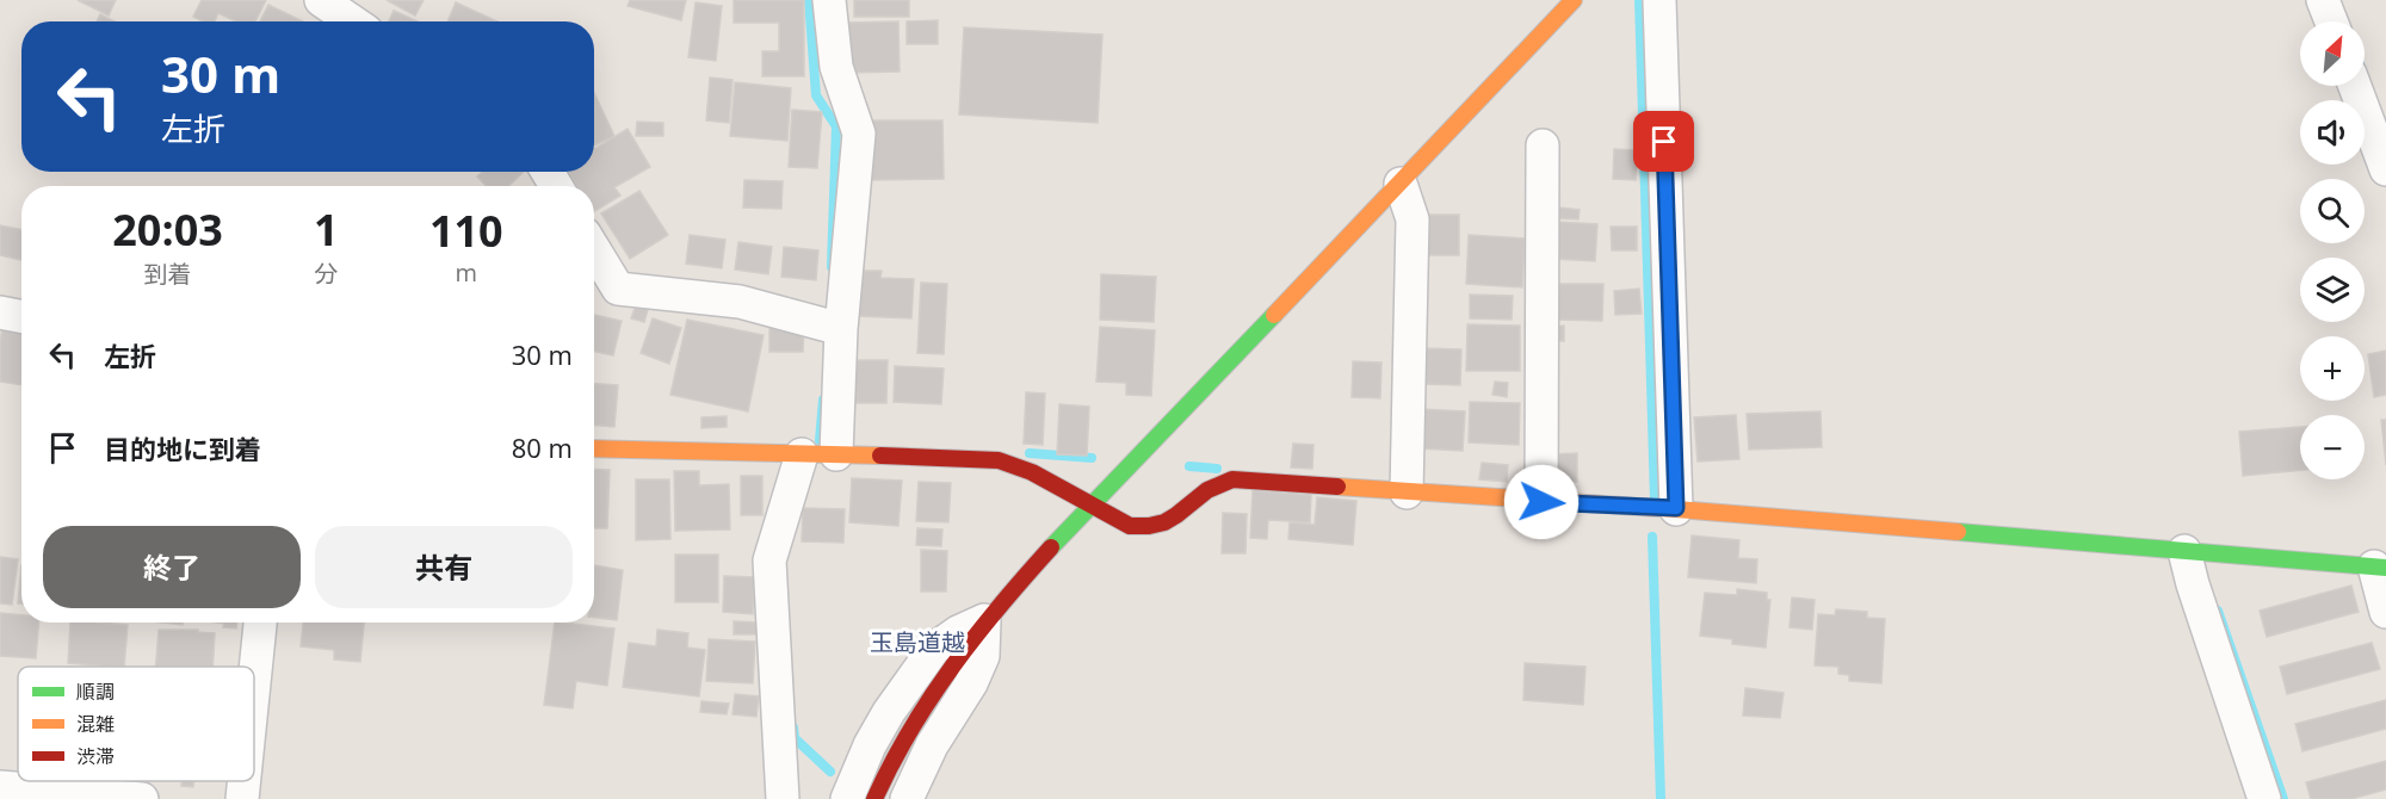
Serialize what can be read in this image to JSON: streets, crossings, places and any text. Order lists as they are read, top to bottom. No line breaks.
{"districts":["玉島道越"],"legend":["順調","混雑","渋滞"],"north":"top right","page":{"map_buttons":["+","−"],"turn":["30 m","左折"],"eta":["20:03","到着","1","分","110","m"],"list":[{"name":"左折","value":"30 m"},{"name":"目的地に到着","value":"80 m"}],"buttons":["終了","共有"]}}
